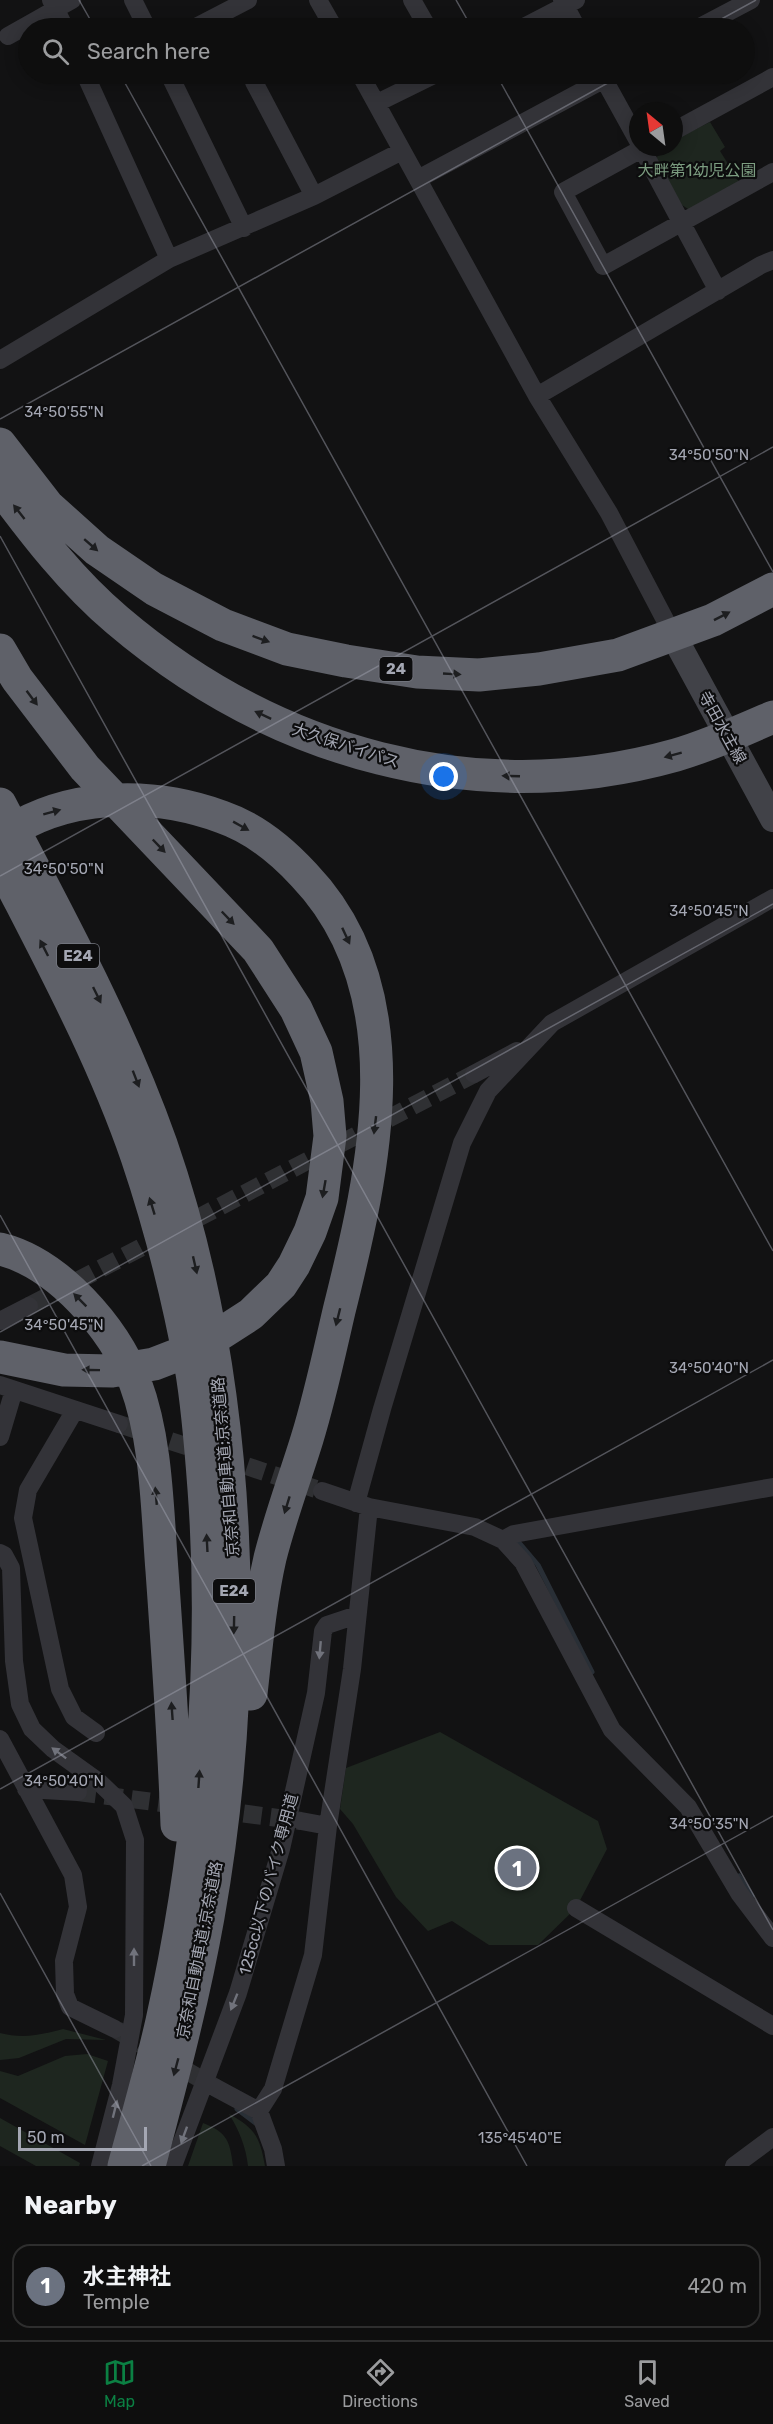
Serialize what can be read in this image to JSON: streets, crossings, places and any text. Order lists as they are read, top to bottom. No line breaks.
{"streets":{"highway":["24","大久保バイパス","E24","京奈和自動車道;京奈道路"],"main road":["寺田水主線"],"street":["125cc以下のバイク専用道"]},"crossings":[["24","寺田水主線"],["寺田水主線","大久保バイパス"]],"parks":["大畔第1幼児公園"],"scale_bar":"50 m","north":"top left","page":{"search":"Search here","pins":"1","scale":"50 m","heading":"Nearby","list":[{"mark":"1","name":"水主神社","note":"Temple","value":"420 m"}],"nav":["Map","Directions","Saved"]},"coordinates":["34°50'55\"N","34°50'50\"N","34°50'45\"N","34°50'40\"N","34°50'35\"N","135°45'40\"E"]}
